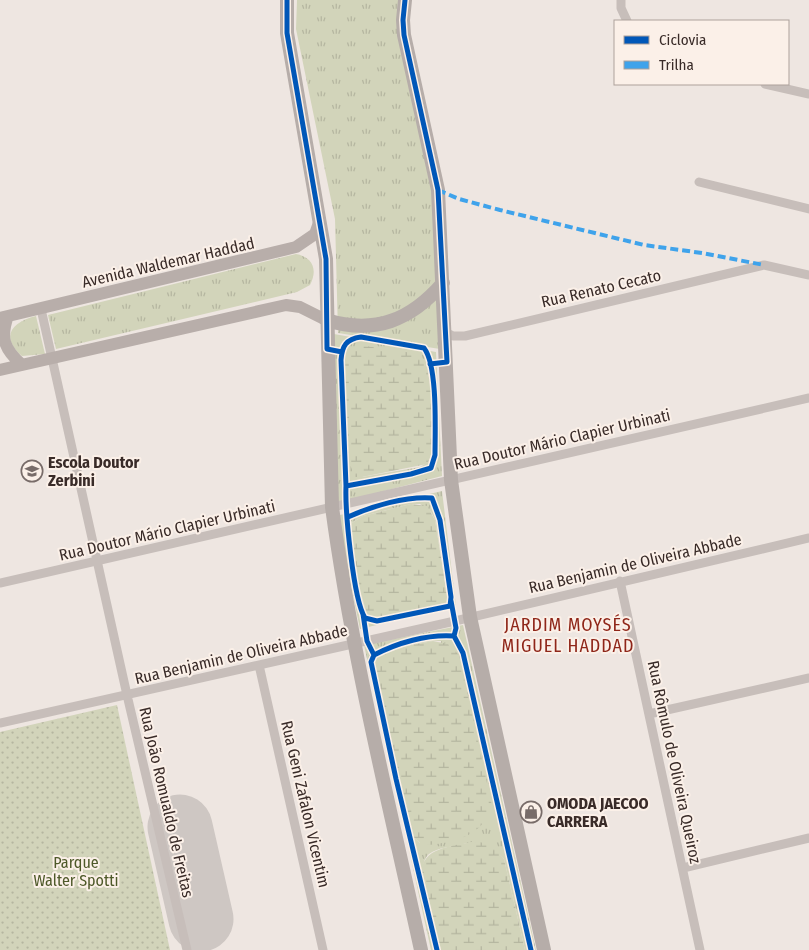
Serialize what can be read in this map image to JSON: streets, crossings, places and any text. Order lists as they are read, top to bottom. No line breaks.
{"streets":{"main road":["Avenida Waldemar Haddad"],"street":["Rua Renato Cecato","Rua Doutor Mário Clapier Urbinati","Rua Benjamin de Oliveira Abbade","Rua Rômulo de Oliveira Queiroz","Rua João Romualdo de Freitas","Rua Geni Zafalon Vicentim"]},"crossings":[["Avenida Waldemar Haddad","Rua João Romualdo de Freitas"],["Rua Doutor Mário Clapier Urbinati","Rua João Romualdo de Freitas"],["Rua Benjamin de Oliveira Abbade","Rua Rômulo de Oliveira Queiroz"],["Rua Benjamin de Oliveira Abbade","Rua João Romualdo de Freitas"],["Rua Benjamin de Oliveira Abbade","Rua Geni Zafalon Vicentim"]],"districts":["JARDIM MOYSÉS MIGUEL HADDAD"],"parks":["Parque Walter Spotti"],"places":{"school or university":["Escola Doutor Zerbini"],"shop":["OMODA JAECOO CARRERA"]},"legend":["Ciclovia","Trilha"]}
